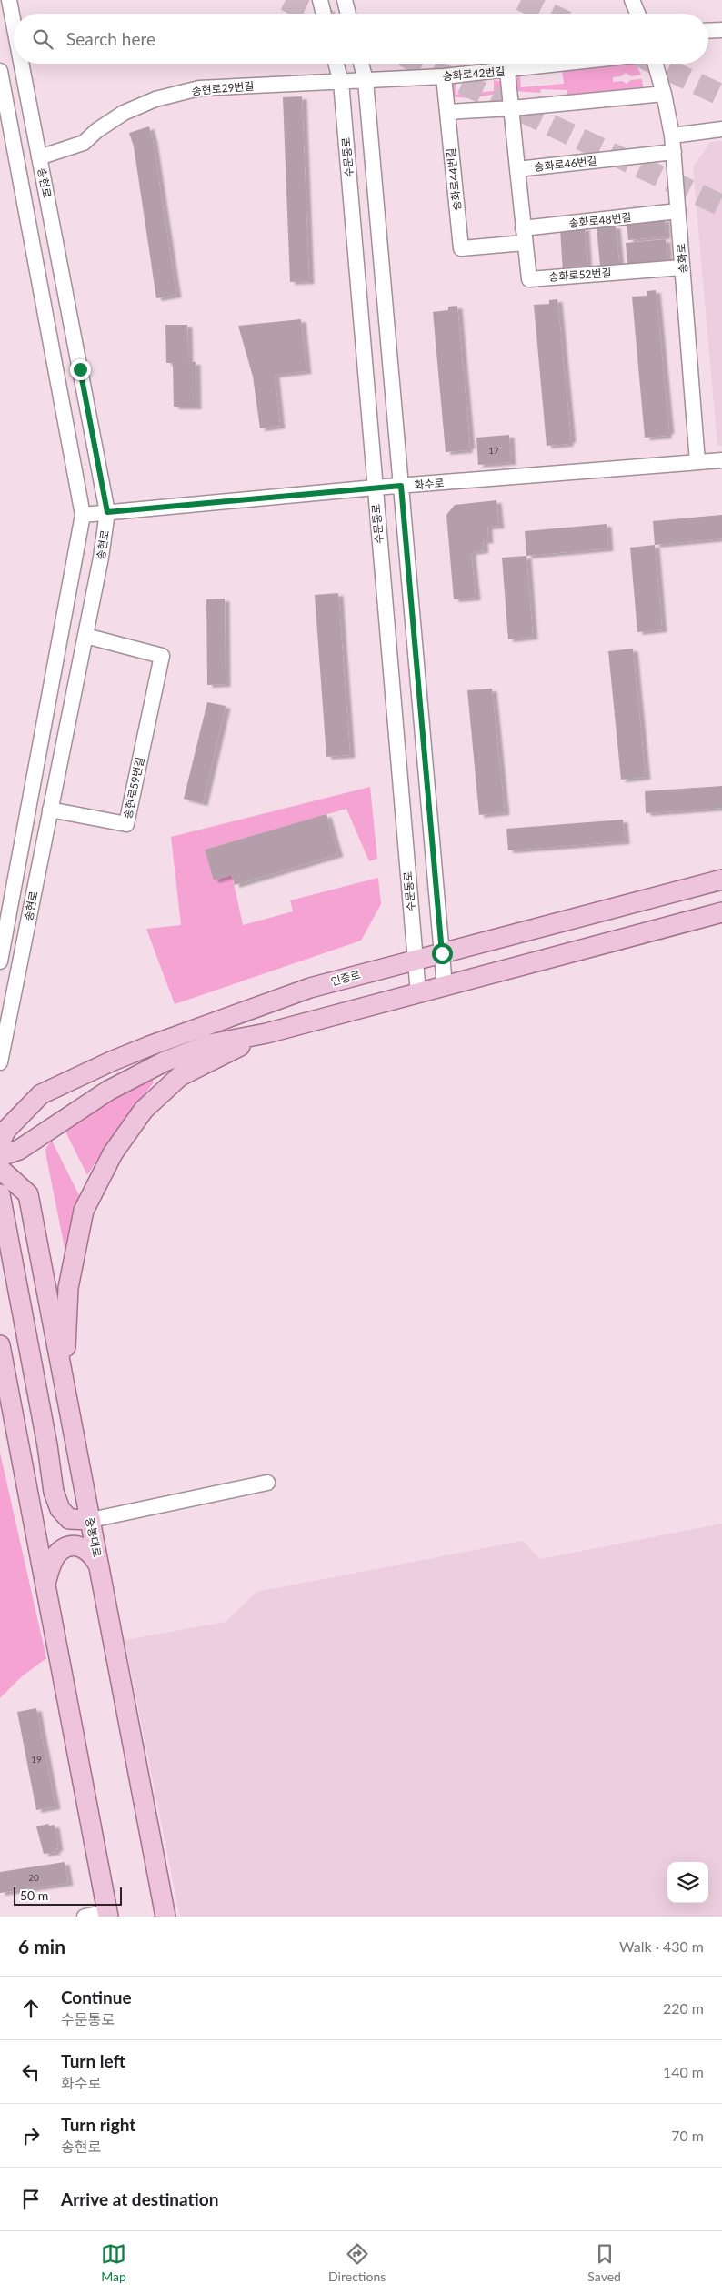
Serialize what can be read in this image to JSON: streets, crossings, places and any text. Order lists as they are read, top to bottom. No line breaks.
{"streets":{"main road":["인중로","중봉대로"],"street":["송화로42번길","송현로29번길","수문통로","송화로46번길","송화로44번길","송현로","송화로48번길","송화로","송화로52번길","화수로","송현로59번길"]},"crossings":[["송화로42번길","송현로29번길"],["송화로42번길","수문통로"],["송현로29번길","수문통로"],["송현로29번길","송현로"],["수문통로","화수로"],["수문통로","인중로"],["송화로46번길","송화로"],["송화로44번길","송화로48번길"],["송화로44번길","송화로52번길"],["송현로","화수로"],["송현로","송현로59번길"],["송화로48번길","송화로"],["송화로48번길","송화로52번길"],["송화로","송화로52번길"],["송화로","화수로"]],"house_numbers":["17","19","20"],"scale_bar":"50 m","page":{"search":"Search here","scale":"50 m","heading":["6 min","Walk · 430 m"],"list":[["Continue","수문통로","220 m"],["Turn left","화수로","140 m"],["Turn right","송현로","70 m"],"Arrive at destination"],"nav":["Map","Directions","Saved"]}}
